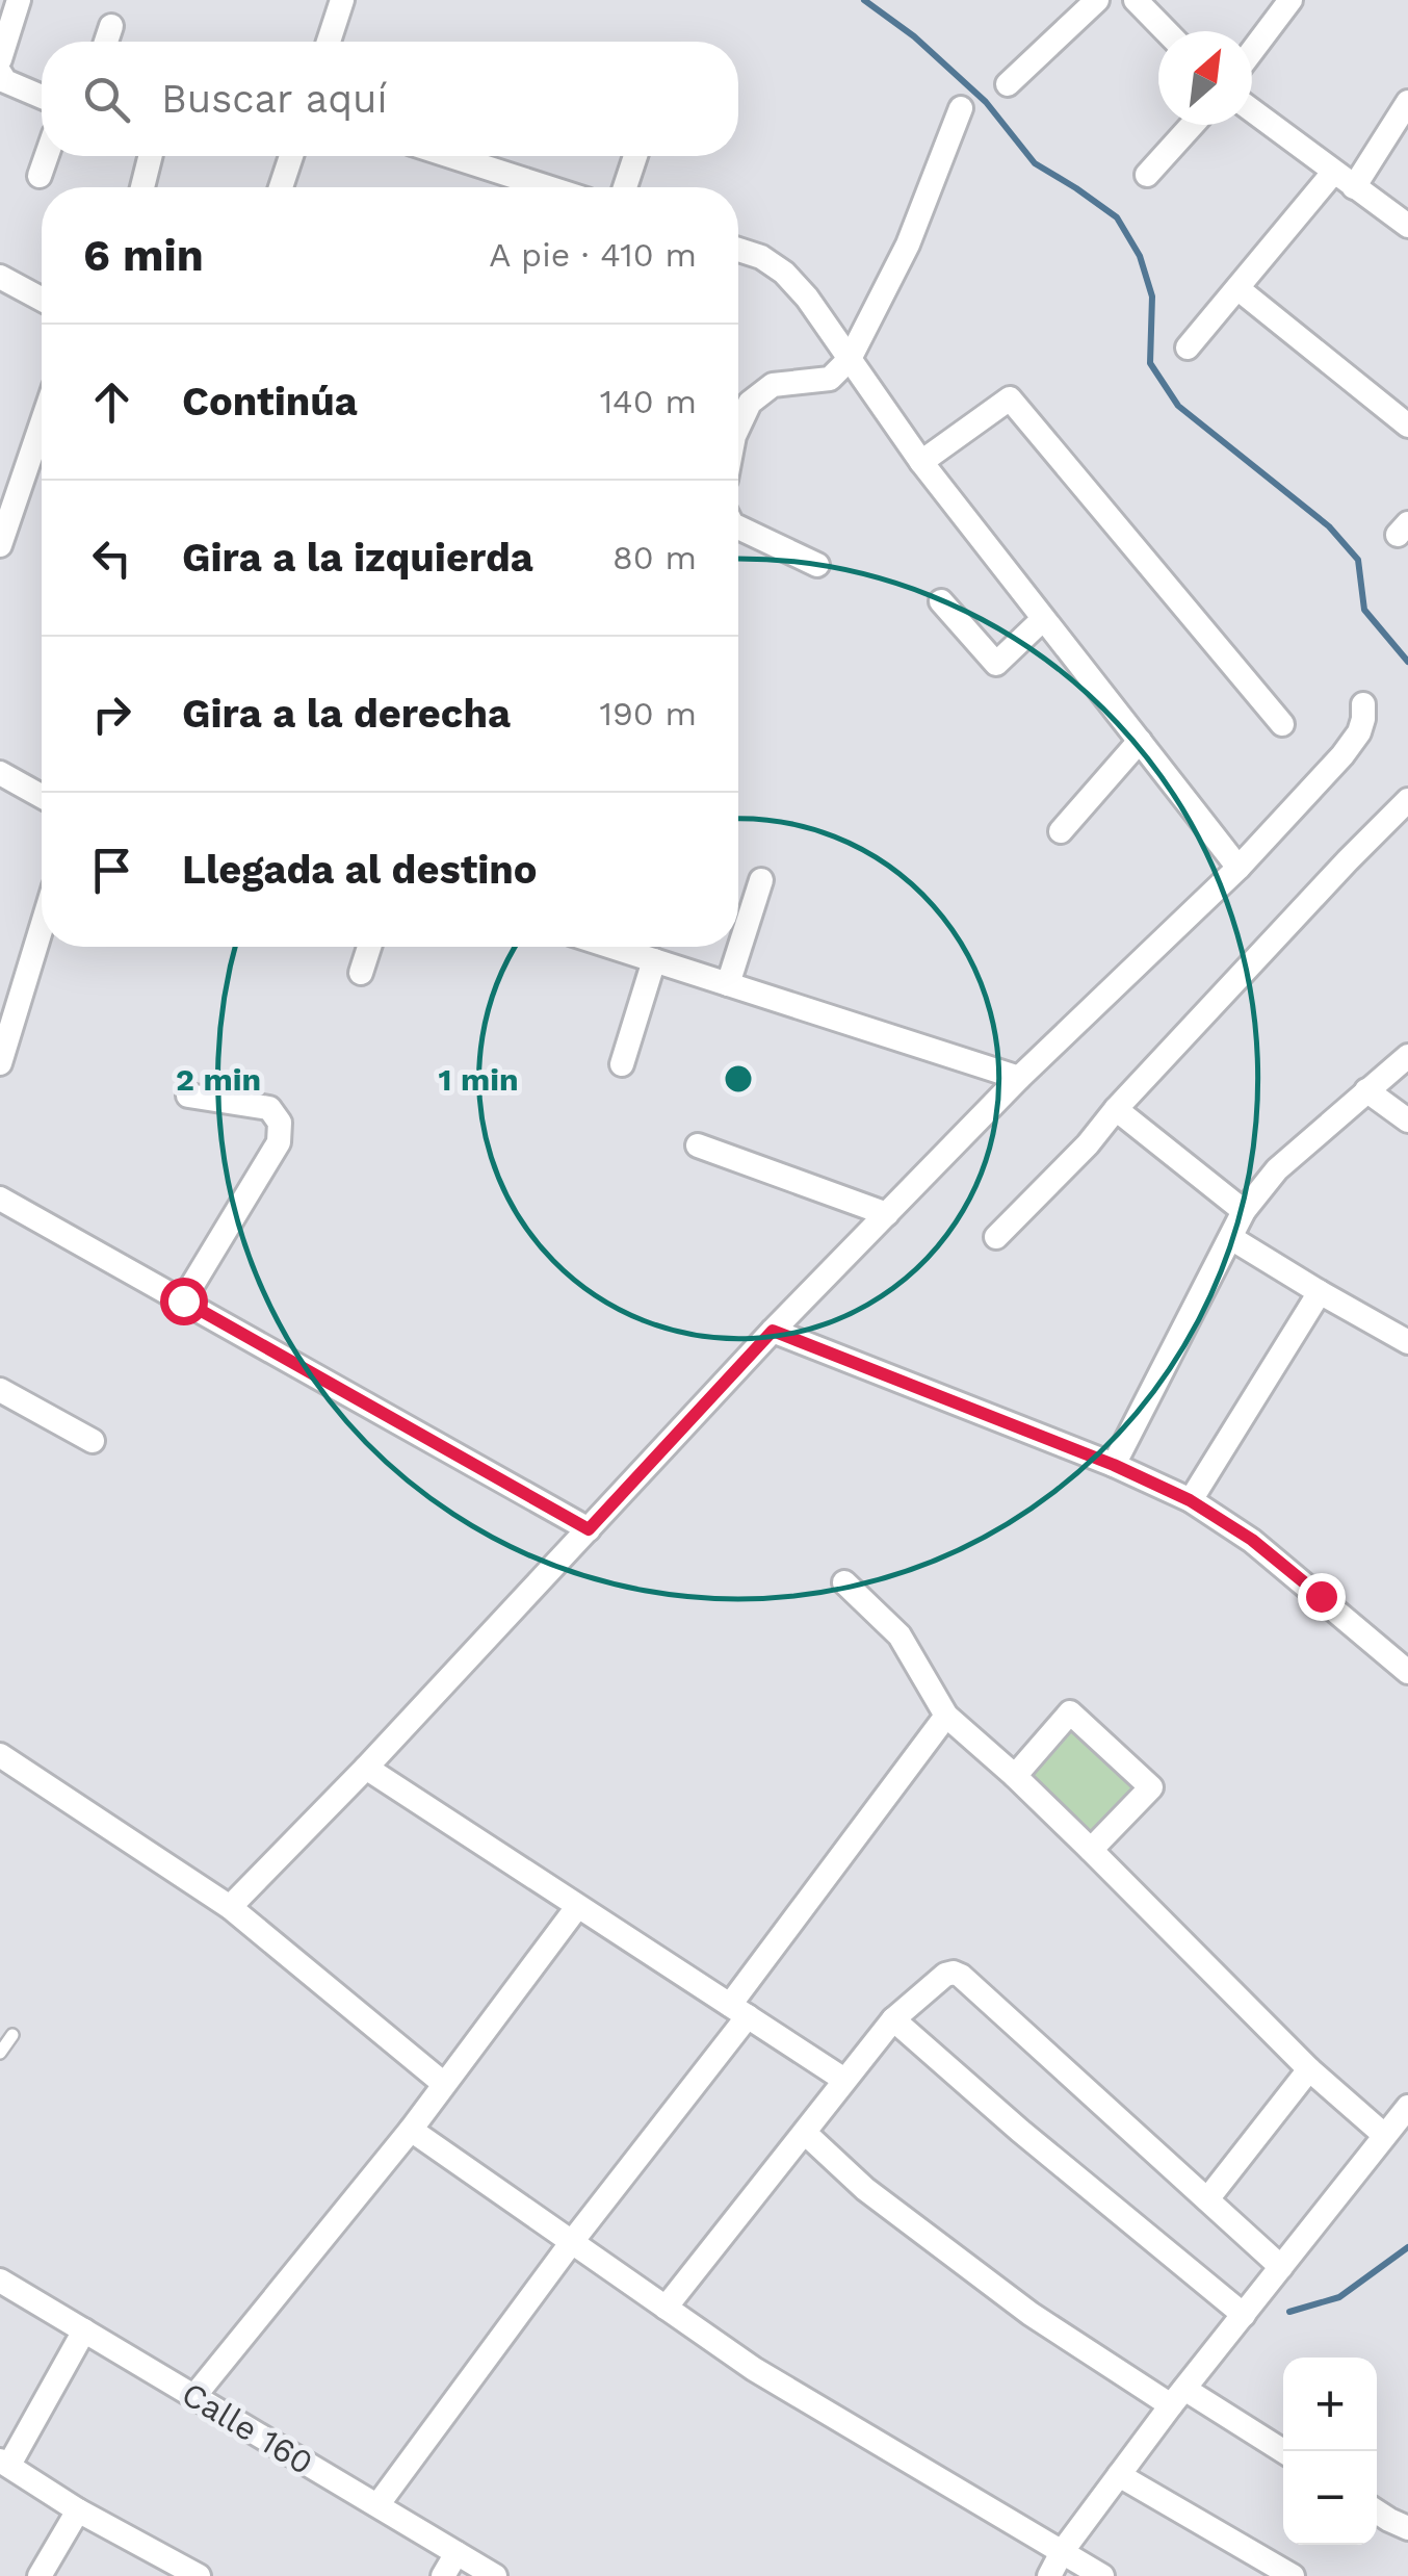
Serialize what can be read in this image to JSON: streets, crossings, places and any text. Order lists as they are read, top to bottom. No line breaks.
{"streets":{"street":["Calle 160"]},"north":"top right","page":{"search":"Buscar aquí","heading":["6 min","A pie · 410 m"],"list":[["Continúa","140 m"],["Gira a la izquierda","80 m"],["Gira a la derecha","190 m"],"Llegada al destino"],"map_buttons":["+","−"]},"rings":["2 min","1 min"]}
